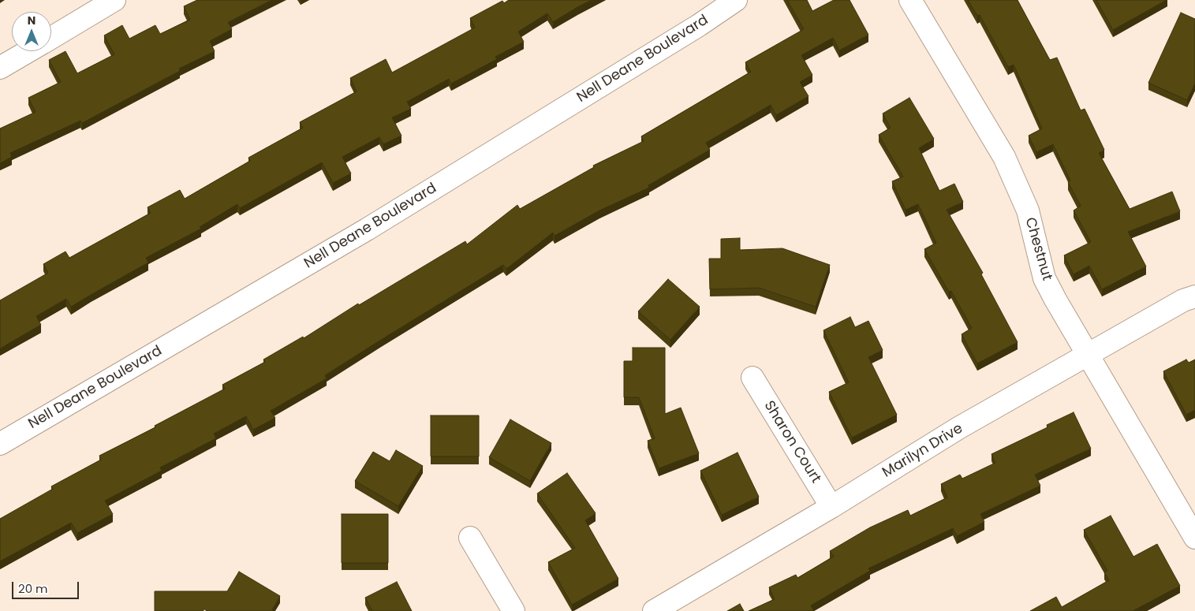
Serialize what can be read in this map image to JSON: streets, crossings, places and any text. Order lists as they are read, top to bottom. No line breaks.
{"streets":{"street":["Nell Deane Boulevard","Chestnut","Sharon Court","Marilyn Drive"]},"crossings":[["Chestnut","Marilyn Drive"],["Sharon Court","Marilyn Drive"]],"scale_bar":"20 m","north":"top"}
